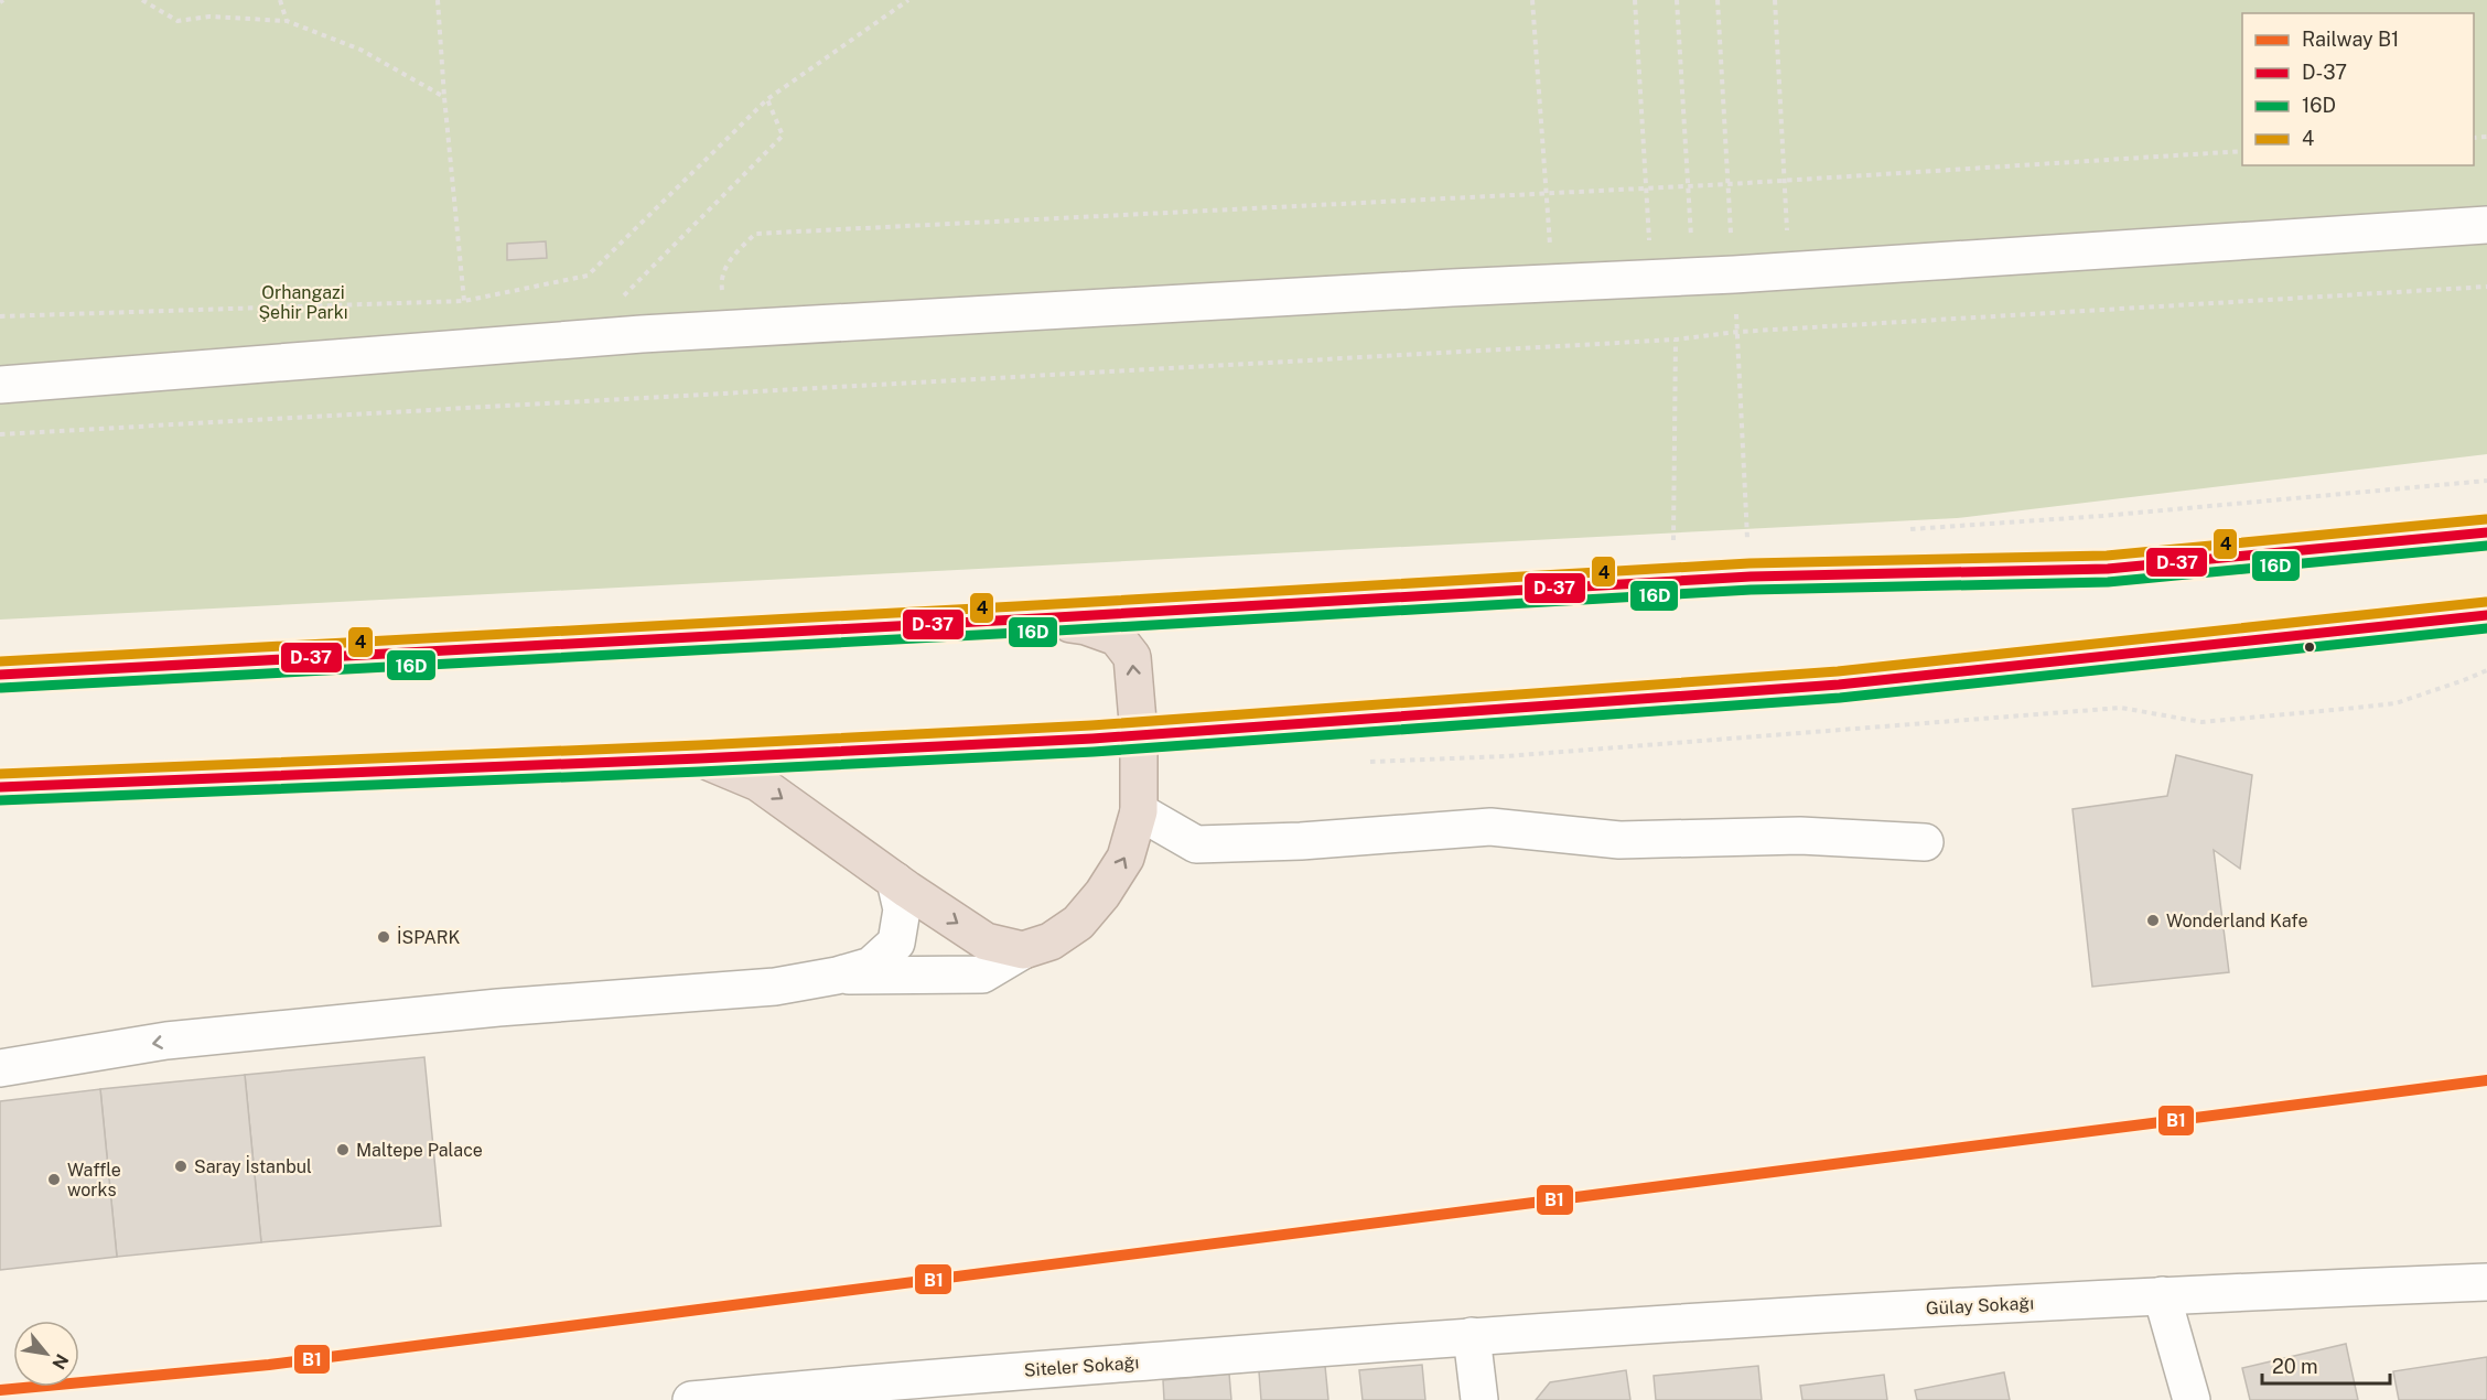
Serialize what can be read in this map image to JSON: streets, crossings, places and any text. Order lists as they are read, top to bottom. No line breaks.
{"streets":{"street":["Gülay Sokağı","Siteler Sokağı"]},"crossings":[["Gülay Sokağı","Siteler Sokağı"]],"parks":["Orhangazi Şehir Parkı"],"places":["Wonderland Kafe","İSPARK","Maltepe Palace","Saray İstanbul","Waffle works"],"lines":["transit line 4","transit line D-37","transit line 16D","rail line B1"],"legend":["Railway B1","D-37","16D","4"],"scale_bar":"20 m","north":"bottom right"}
